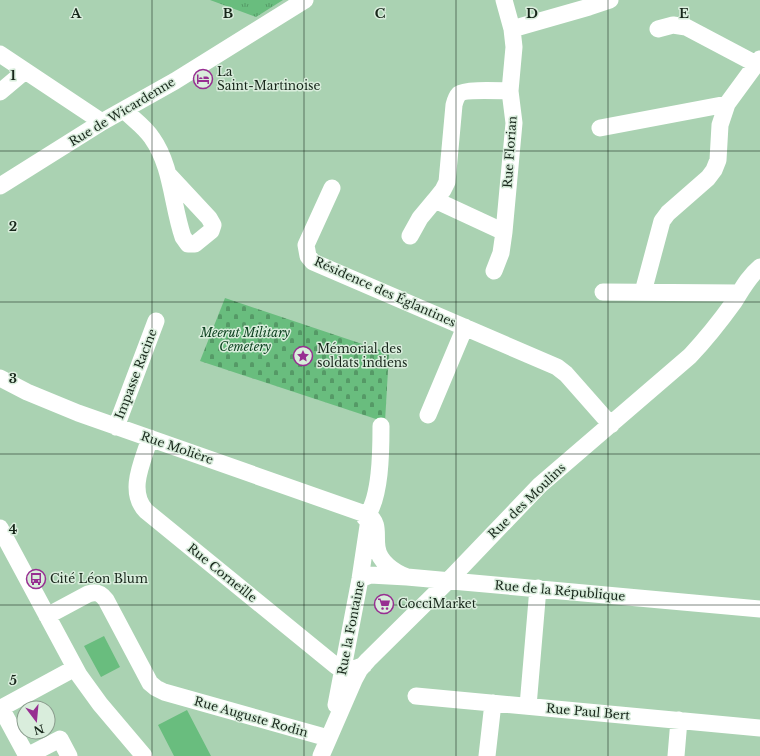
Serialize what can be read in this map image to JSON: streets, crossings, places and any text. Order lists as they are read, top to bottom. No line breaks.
{"streets":{"street":["Rue de Wicardenne","Rue Florian","Résidence des Églantines","Impasse Racine","Rue Molière","Rue des Moulins","Rue Corneille","Rue de la République","Rue la Fontaine","Rue Paul Bert","Rue Auguste Rodin"]},"crossings":[["Résidence des Églantines","Rue des Moulins"],["Impasse Racine","Rue Molière"],["Rue Molière","Rue Corneille"],["Rue Molière","Rue la Fontaine"],["Rue des Moulins","Rue de la République"],["Rue des Moulins","Rue la Fontaine"],["Rue des Moulins","Rue Auguste Rodin"],["Rue Corneille","Rue la Fontaine"],["Rue de la République","Rue la Fontaine"],["Rue la Fontaine","Rue Auguste Rodin"]],"parks":["Meerut Military Cemetery"],"places":{"hotel":["La Saint-Martinoise"],"place":["Mémorial des soldats indiens"],"bus stop":["Cité Léon Blum"],"supermarket":["CocciMarket"]},"north":"bottom","grid":{"columns":["A","B","C","D","E"],"rows":["1","2","3","4","5"]}}
